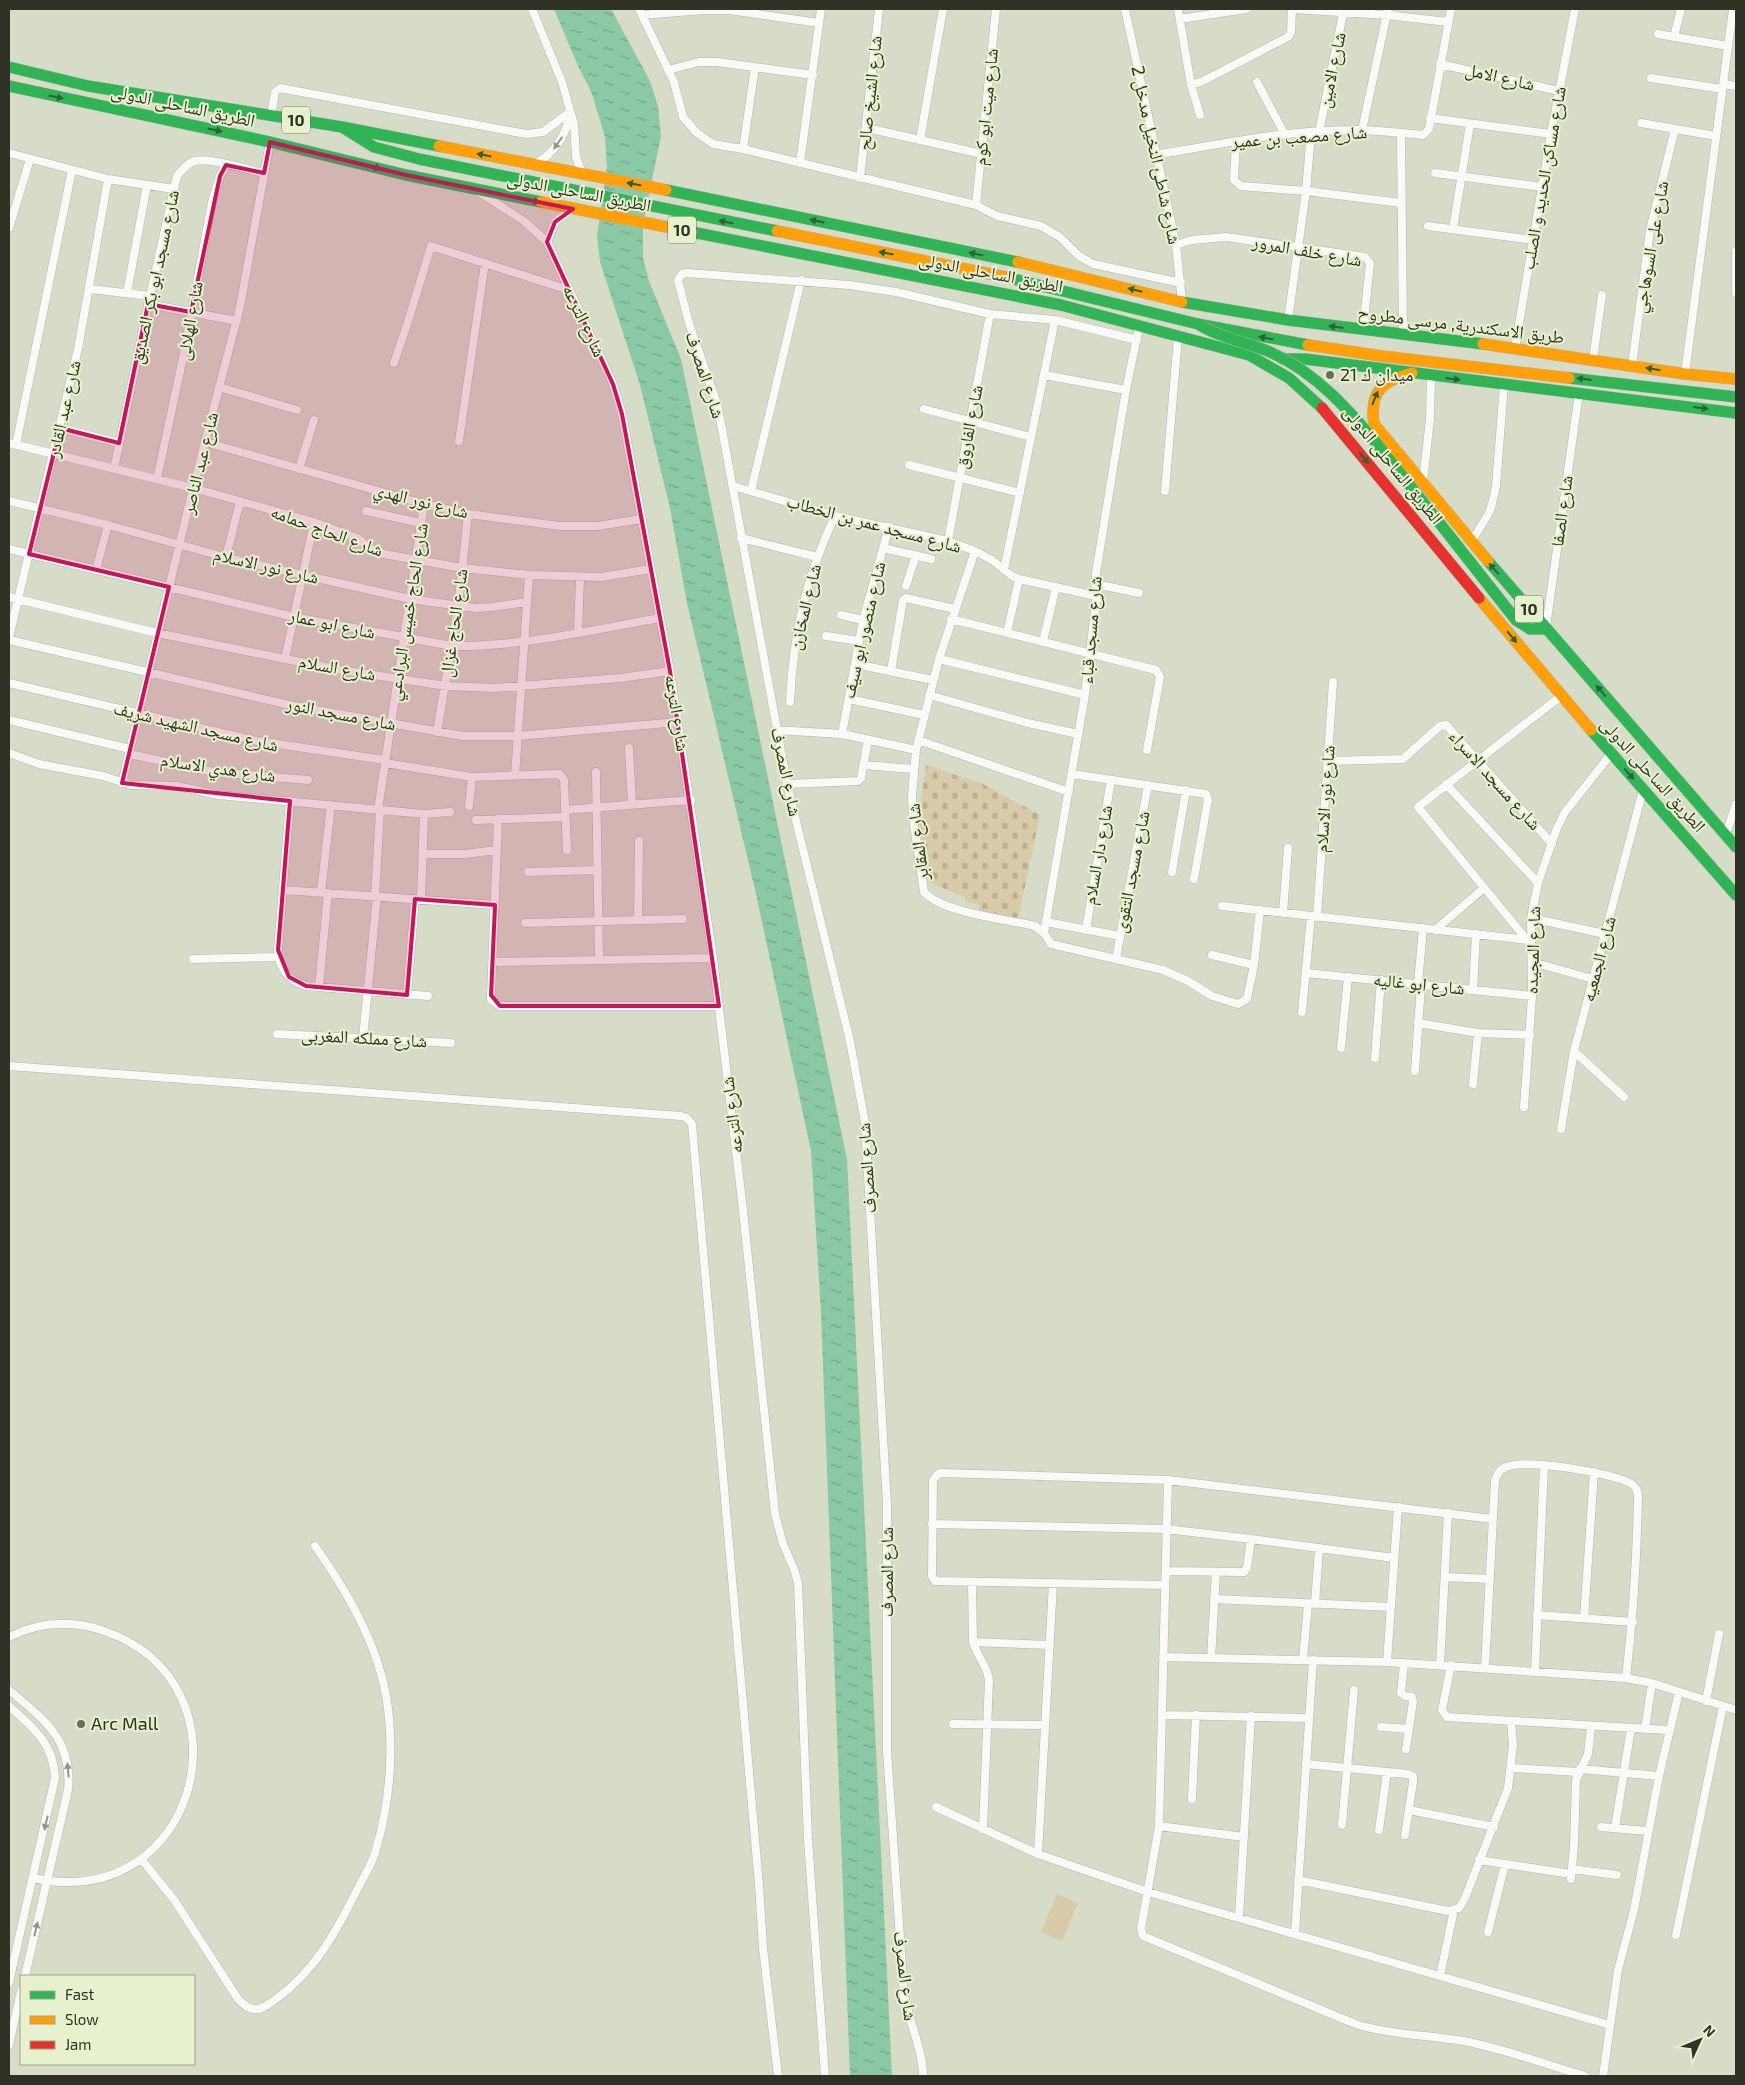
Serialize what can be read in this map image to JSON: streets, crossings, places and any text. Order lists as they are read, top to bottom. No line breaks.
{"streets":{"main road":["الطريق الساحلى الدولى","10","طريق الاسكندرية, مرسى مطروح"],"street":["شارع الامين","شارع الامل","شارع الشيخ صالح","شارع ميت ابو كوم","شارع مصعب بن عمير","شارع شاطئ النخيل مدخل 2","شارع مساكن الحديد و الصلب","شارع على السوهاجي","شارع خلف المرور","شارع مسجد ابو بكر الصديق","شارع الهلالى","شارع الترعه","شارع المصرف","شارع عبد القادر","شارع الفاروق","شارع عبد الناصر","شارع نور الهدي","شارع الصفا","شارع مسجد عمر بن الخطاب","شارع الحاج حمامه","شارع نور الاسلام","شارع المخازن","شارع الحاج خميس البرادعي","شارع الحاج غزال","شارع ابو عمار","شارع منصور ابو سيف","شارع مسجد قباء","شارع السلام","شارع مسجد النور","شارع مسجد الشهيد شريف","شارع هدي الاسلام","شارع مسجد الاسراء","شارع المقابر","شارع دار السلام","شارع مسجد التقوى","شارع المجيده","شارع الجمعيه","شارع ابو غاليه","شارع مملكه المغربى"]},"crossings":[["شارع الامين","شارع مصعب بن عمير"],["شارع الامين","شارع خلف المرور"],["شارع الامين","طريق الاسكندرية, مرسى مطروح"],["شارع الامل","شارع مساكن الحديد و الصلب"],["الطريق الساحلى الدولى","10"],["الطريق الساحلى الدولى","شارع شاطئ النخيل مدخل 2"],["الطريق الساحلى الدولى","شارع الترعه"],["الطريق الساحلى الدولى","طريق الاسكندرية, مرسى مطروح"],["الطريق الساحلى الدولى","شارع عبد الناصر"],["الطريق الساحلى الدولى","شارع الصفا"],["الطريق الساحلى الدولى","شارع مسجد قباء"],["الطريق الساحلى الدولى","شارع المجيده"],["الطريق الساحلى الدولى","شارع الجمعيه"],["10","شارع الصفا"],["شارع مصعب بن عمير","شارع شاطئ النخيل مدخل 2"],["شارع شاطئ النخيل مدخل 2","شارع خلف المرور"],["شارع شاطئ النخيل مدخل 2","طريق الاسكندرية, مرسى مطروح"],["شارع مساكن الحديد و الصلب","طريق الاسكندرية, مرسى مطروح"],["شارع على السوهاجي","طريق الاسكندرية, مرسى مطروح"],["شارع خلف المرور","طريق الاسكندرية, مرسى مطروح"],["شارع مسجد ابو بكر الصديق","شارع الهلالى"],["شارع مسجد ابو بكر الصديق","شارع عبد الناصر"],["شارع مسجد ابو بكر الصديق","شارع الحاج حمامه"],["شارع الهلالى","شارع الحاج حمامه"],["شارع الترعه","شارع نور الهدي"],["شارع الترعه","شارع الحاج حمامه"],["شارع الترعه","شارع ابو عمار"],["شارع الترعه","شارع السلام"],["شارع الترعه","شارع مسجد النور"],["شارع المصرف","شارع مسجد عمر بن الخطاب"],["شارع عبد القادر","شارع الحاج حمامه"],["شارع عبد القادر","شارع نور الاسلام"],["شارع عبد القادر","شارع ابو عمار"],["شارع عبد القادر","شارع السلام"],["شارع عبد القادر","شارع مسجد النور"],["شارع الفاروق","شارع مسجد عمر بن الخطاب"],["شارع عبد الناصر","شارع نور الهدي"],["شارع عبد الناصر","شارع الحاج حمامه"],["شارع عبد الناصر","شارع نور الاسلام"],["شارع عبد الناصر","شارع ابو عمار"],["شارع عبد الناصر","شارع السلام"],["شارع عبد الناصر","شارع مسجد النور"],["شارع عبد الناصر","شارع مسجد الشهيد شريف"],["شارع عبد الناصر","شارع هدي الاسلام"],["شارع نور الهدي","شارع الحاج خميس البرادعي"],["شارع نور الهدي","شارع الحاج غزال"],["شارع مسجد عمر بن الخطاب","شارع المخازن"],["شارع مسجد عمر بن الخطاب","شارع منصور ابو سيف"],["شارع مسجد عمر بن الخطاب","شارع مسجد قباء"],["شارع مسجد عمر بن الخطاب","شارع المقابر"],["شارع الحاج حمامه","شارع الحاج خميس البرادعي"],["شارع الحاج حمامه","شارع الحاج غزال"],["شارع نور الاسلام","شارع الحاج خميس البرادعي"],["شارع نور الاسلام","شارع الحاج غزال"],["شارع نور الاسلام","شارع مسجد الاسراء"],["شارع نور الاسلام","شارع ابو غاليه"],["شارع الحاج خميس البرادعي","شارع ابو عمار"],["شارع الحاج خميس البرادعي","شارع السلام"],["شارع الحاج خميس البرادعي","شارع مسجد النور"],["شارع الحاج خميس البرادعي","شارع مسجد الشهيد شريف"],["شارع الحاج خميس البرادعي","شارع مملكه المغربى"],["شارع الحاج غزال","شارع ابو عمار"],["شارع الحاج غزال","شارع السلام"],["شارع الحاج غزال","شارع مسجد النور"],["شارع مسجد قباء","شارع المقابر"],["شارع مسجد الاسراء","شارع المجيده"],["شارع المقابر","شارع مسجد التقوى"],["شارع المجيده","شارع ابو غاليه"]],"places":["ميدان ك 21","Arc Mall"],"legend":["Fast","Slow","Jam"],"north":"top right"}
